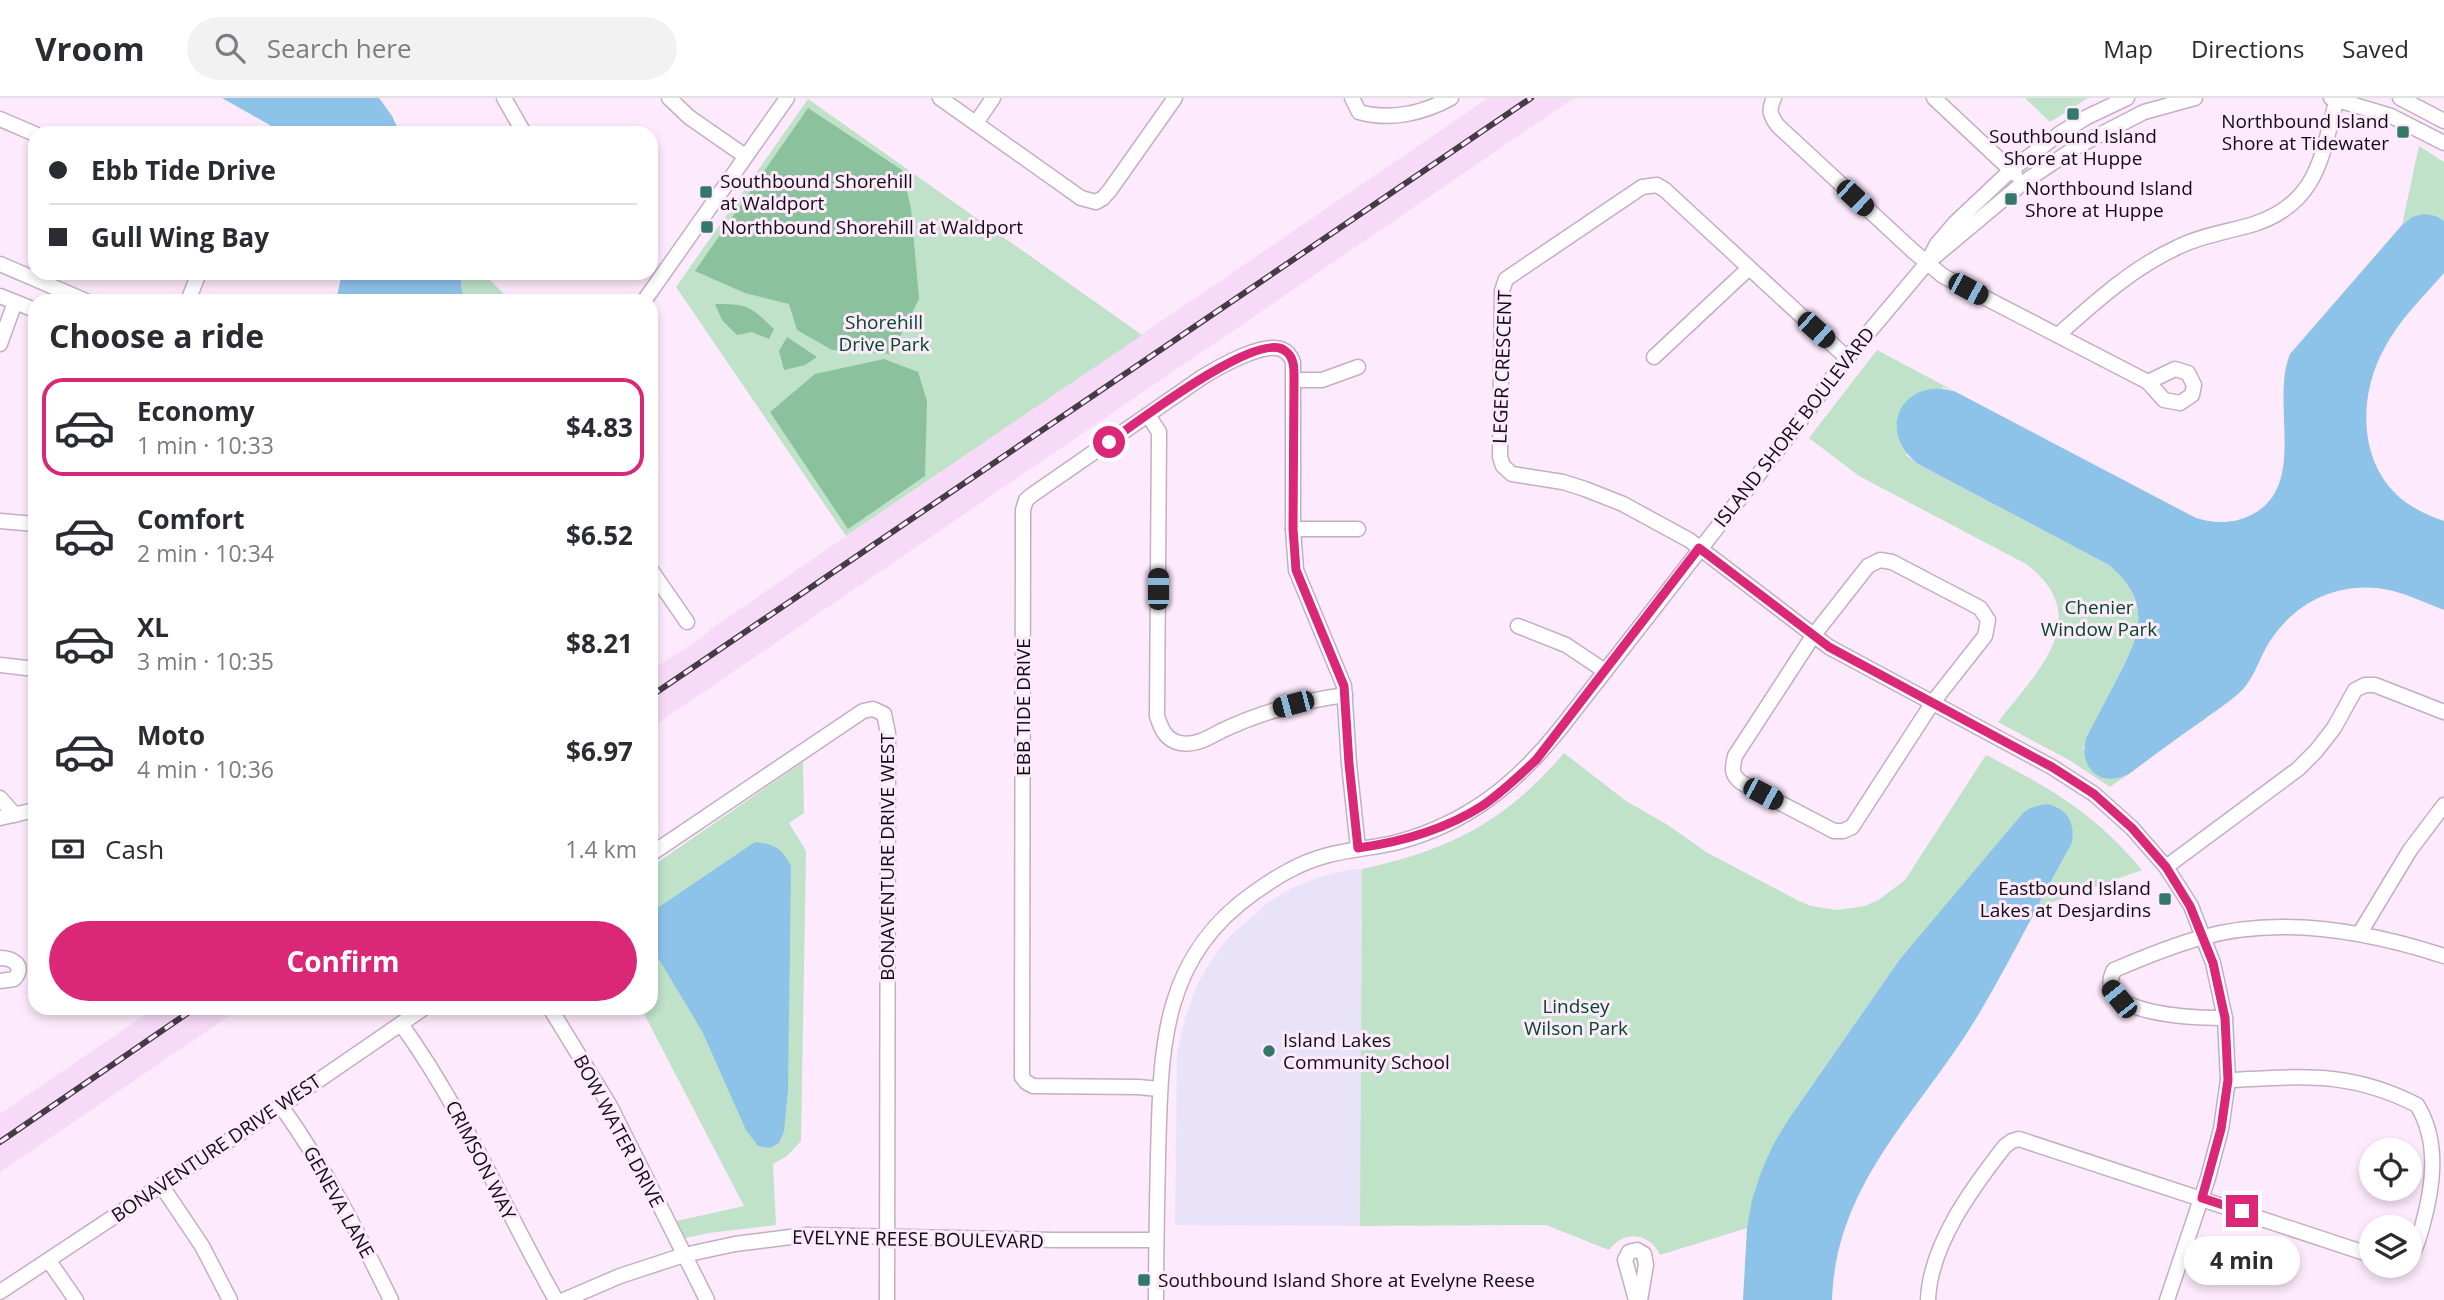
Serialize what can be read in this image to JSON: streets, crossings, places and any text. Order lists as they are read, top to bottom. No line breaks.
{"streets":{"street":["LEGER CRESCENT","ISLAND SHORE BOULEVARD","EBB TIDE DRIVE","BONAVENTURE DRIVE WEST","BOW WATER DRIVE","CRIMSON WAY","GENEVA LANE","EVELYNE REESE BOULEVARD"]},"crossings":[["LEGER CRESCENT","ISLAND SHORE BOULEVARD"],["ISLAND SHORE BOULEVARD","EBB TIDE DRIVE"],["ISLAND SHORE BOULEVARD","EVELYNE REESE BOULEVARD"],["BONAVENTURE DRIVE WEST","CRIMSON WAY"],["BONAVENTURE DRIVE WEST","GENEVA LANE"],["BONAVENTURE DRIVE WEST","EVELYNE REESE BOULEVARD"],["BOW WATER DRIVE","EVELYNE REESE BOULEVARD"]],"parks":["Shorehill Drive Park","Chenier Window Park","Lindsey Wilson Park"],"places":{"transit":["Southbound Island Shore at Huppe","Northbound Island Shore at Tidewater","Southbound Shorehill at Waldport","Northbound Island Shore at Huppe","Northbound Shorehill at Waldport","Eastbound Island Lakes at Desjardins","Southbound Island Shore at Evelyne Reese"],"other":["Island Lakes Community School"]},"page":{"header":"Vroom","search":"Search here","nav":["Map","Directions","Saved"],"banner":["Ebb Tide Drive","Gull Wing Bay"],"heading":"Choose a ride","list":[{"name":"Economy","note":"1 min · 10:33","value":"$4.83"},{"name":"Comfort","note":"2 min · 10:34","value":"$6.52"},{"name":"XL","note":"3 min · 10:35","value":"$8.21"},{"name":"Moto","note":"4 min · 10:36","value":"$6.97"}],"pay":["Cash","1.4 km"],"buttons":"Confirm","bubble":"4 min"}}
